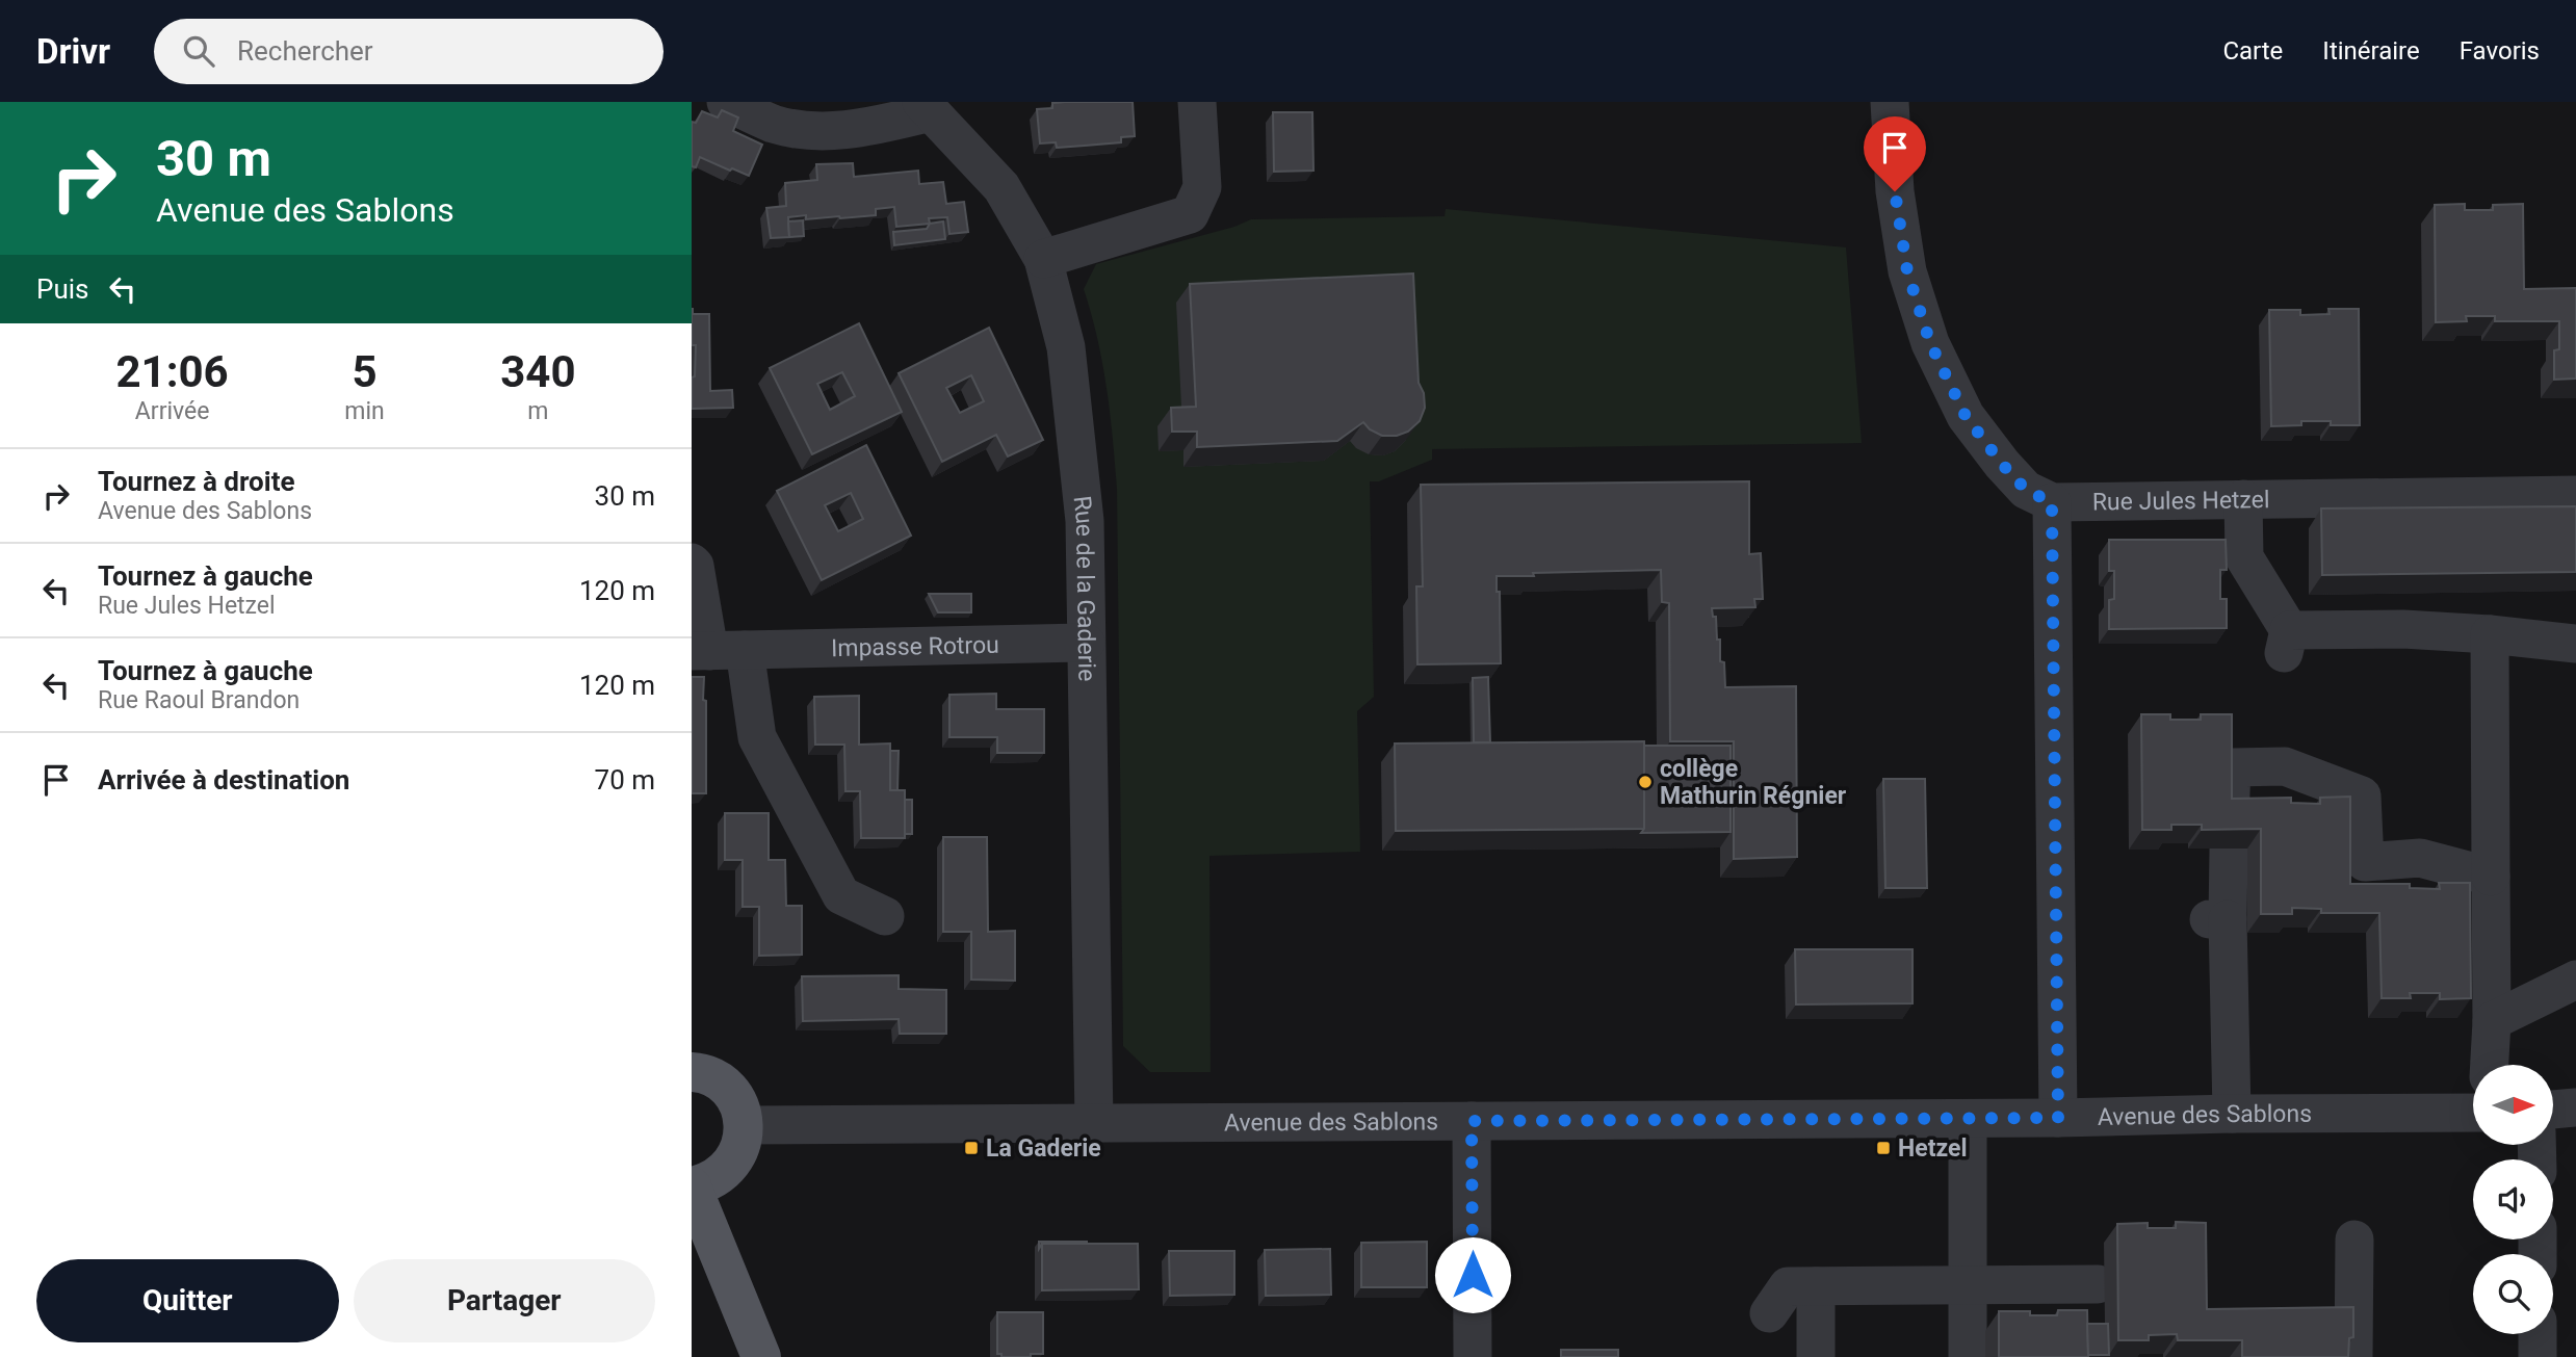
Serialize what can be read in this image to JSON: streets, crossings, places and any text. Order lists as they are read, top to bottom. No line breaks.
{"streets":{"street":["Rue Jules Hetzel","Rue de la Gaderie","Impasse Rotrou","Avenue des Sablons"]},"crossings":[["Rue de la Gaderie","Impasse Rotrou"],["Rue de la Gaderie","Avenue des Sablons"]],"places":{"other":["collège Mathurin Régnier"],"transit":["La Gaderie","Hetzel"]},"north":"right","page":{"header":"Drivr","search":"Rechercher","nav":["Carte","Itinéraire","Favoris"],"turn":["30 m","Avenue des Sablons"],"then":"Puis","eta":["21:06","Arrivée","5","min","340","m"],"list":[{"name":"Tournez à droite","note":"Avenue des Sablons","value":"30 m"},{"name":"Tournez à gauche","note":"Rue Jules Hetzel","value":"120 m"},{"name":"Tournez à gauche","note":"Rue Raoul Brandon","value":"120 m"},{"name":"Arrivée à destination","value":"70 m"}],"buttons":["Quitter","Partager"]}}
